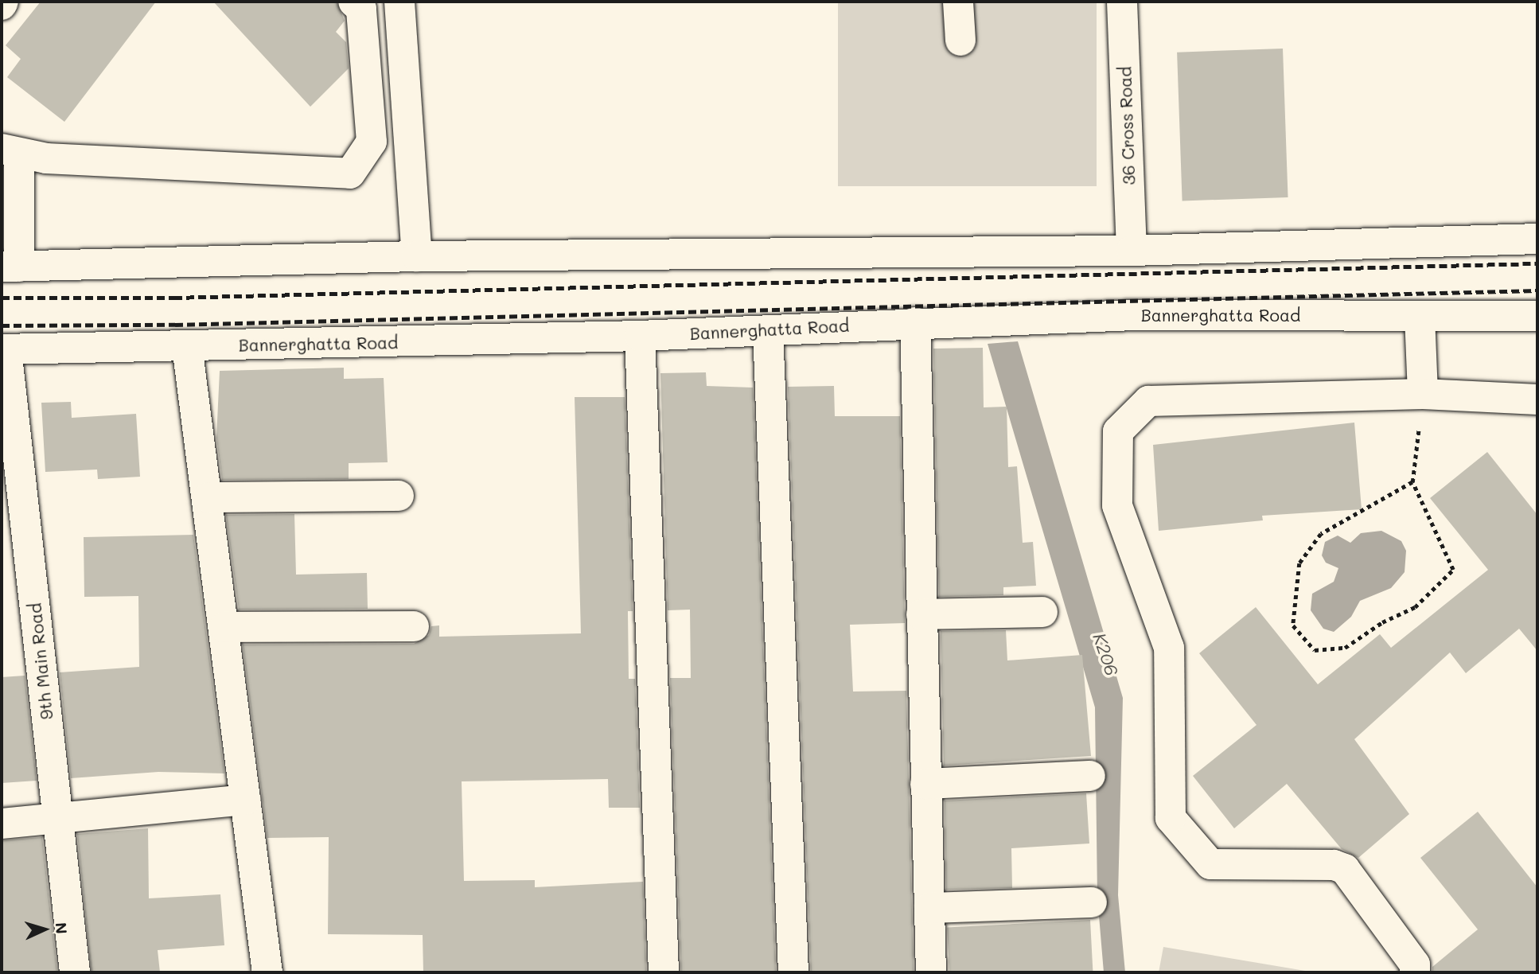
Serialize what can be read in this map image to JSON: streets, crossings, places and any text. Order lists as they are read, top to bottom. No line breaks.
{"streets":{"street":["36 Cross Road","Bannerghatta Road","9th Main Road"]},"crossings":[["Bannerghatta Road","9th Main Road"]],"water":["K206"],"north":"right"}
